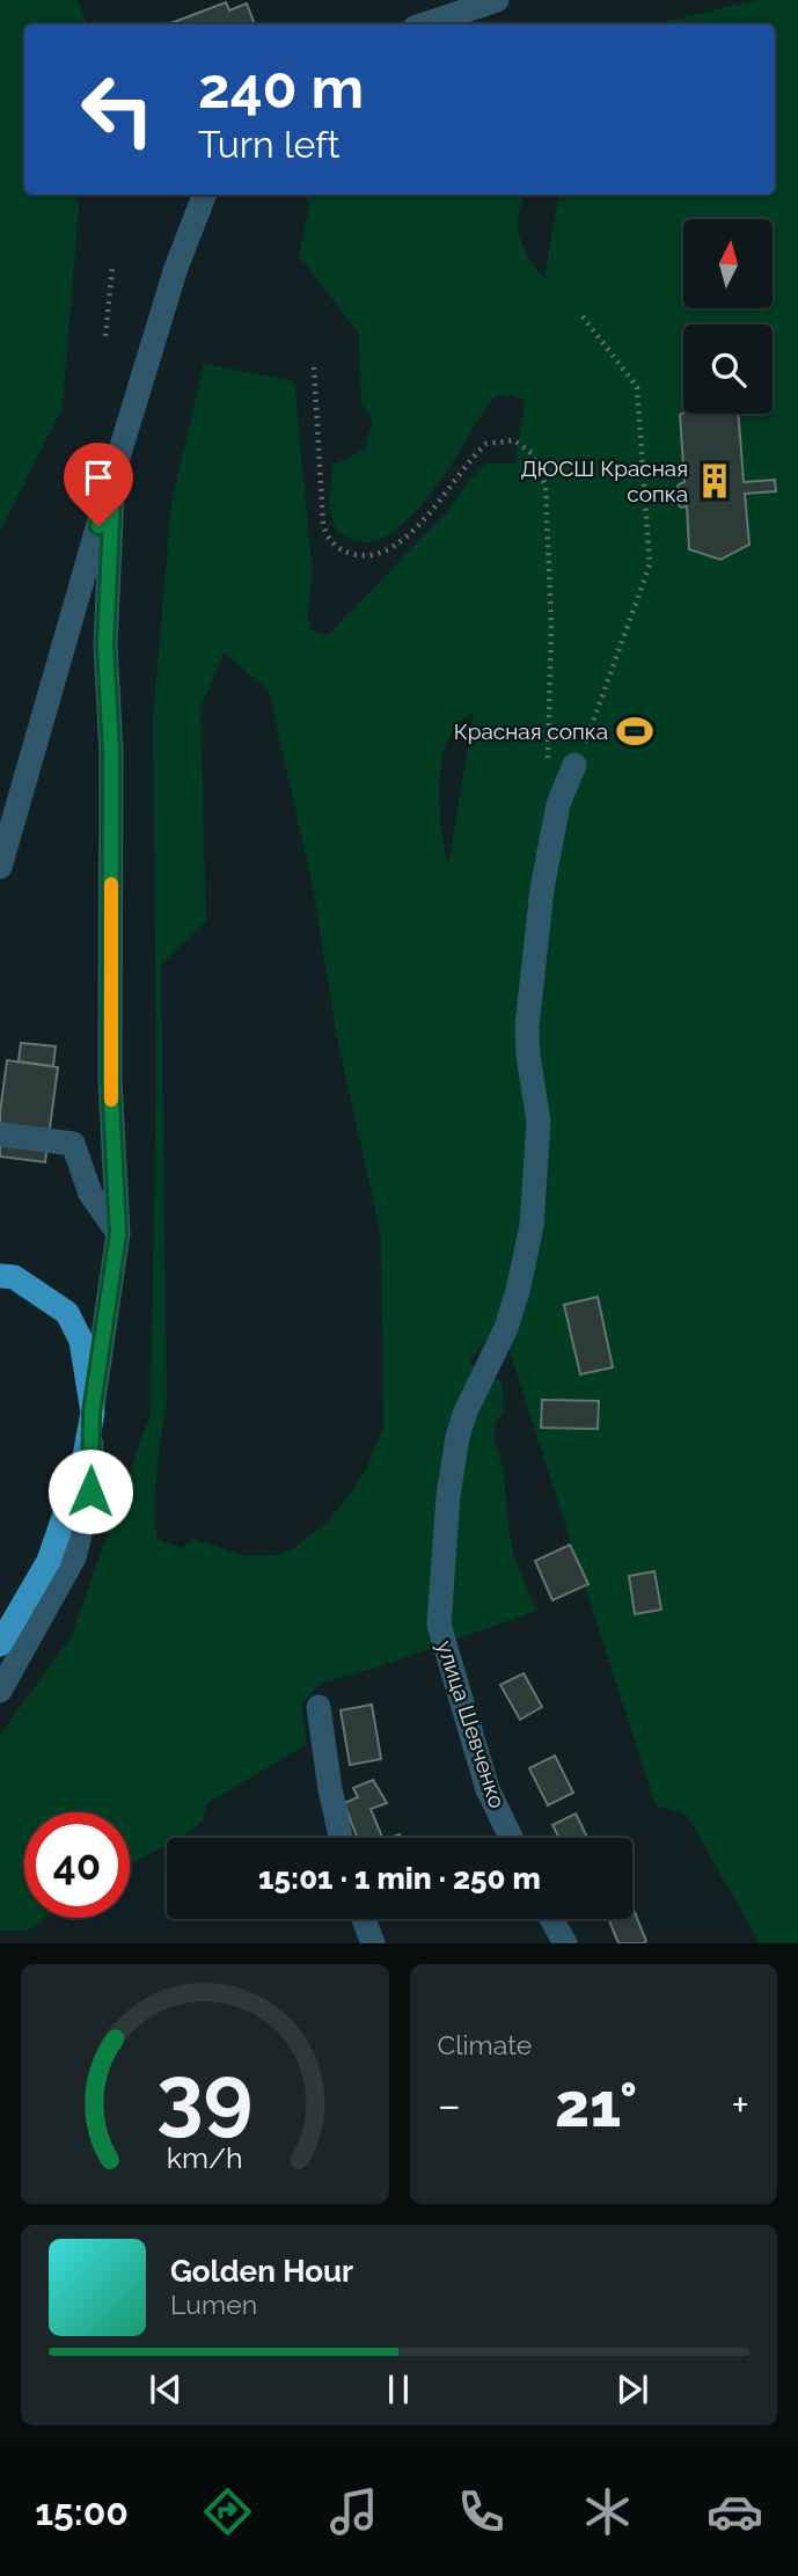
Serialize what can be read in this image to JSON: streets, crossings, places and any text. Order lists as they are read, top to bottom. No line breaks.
{"streets":{"street":["улица Шевченко"]},"places":{"building":["ДЮСШ Красная сопка"],"sports":["Красная сопка"]},"north":"top","page":{"turn":["240 m","Turn left"],"limit":"40","trip":"15:01 · 1 min · 250 m","tile":"Climate","heat":["−","21°","+"],"song":["Golden Hour","Lumen"],"tabs":"15:00","gauge":["39","km/h"]}}
